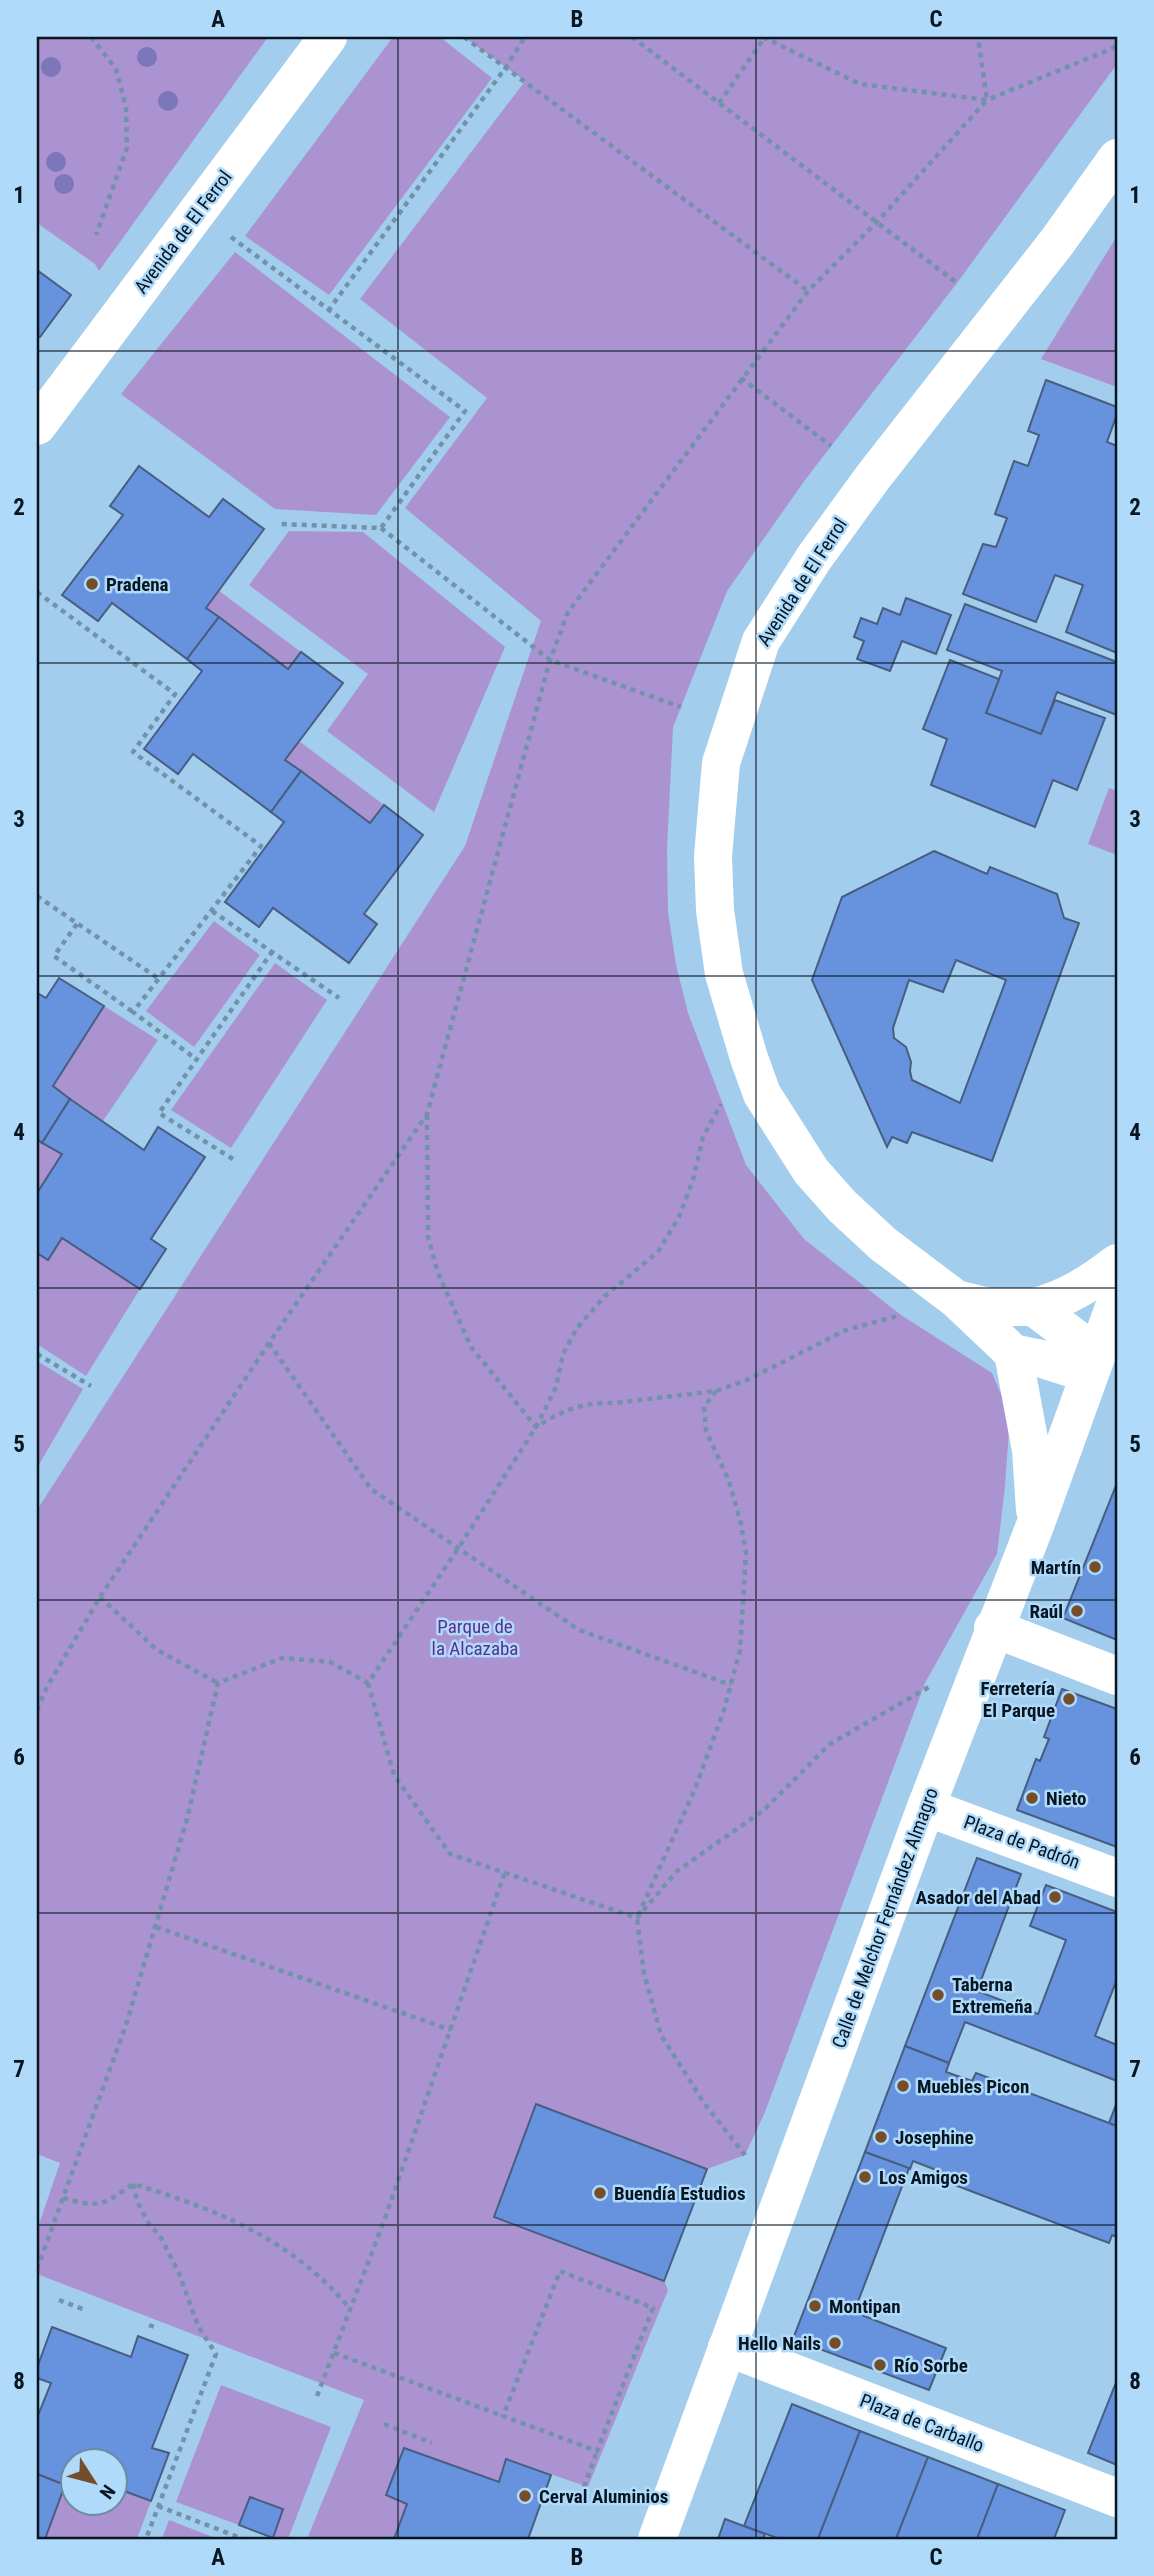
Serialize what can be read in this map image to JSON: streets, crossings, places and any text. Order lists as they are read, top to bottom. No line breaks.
{"streets":{"street":["Avenida de El Ferrol","Plaza de Padrón","Calle de Melchor Fernández Almagro","Plaza de Carballo"]},"crossings":[["Plaza de Padrón","Calle de Melchor Fernández Almagro"],["Calle de Melchor Fernández Almagro","Plaza de Carballo"]],"parks":["Parque de la Alcazaba"],"places":["Pradena","Martín","Raúl","Ferretería El Parque","Nieto","Asador del Abad","Taberna Extremeña","Muebles Picon","Josephine","Los Amigos","Buendía Estudios","Montipan","Hello Nails","Río Sorbe","Cerval Aluminios"],"north":"bottom right","grid":{"columns":["A","B","C"],"rows":["1","2","3","4","5","6","7","8"]}}
